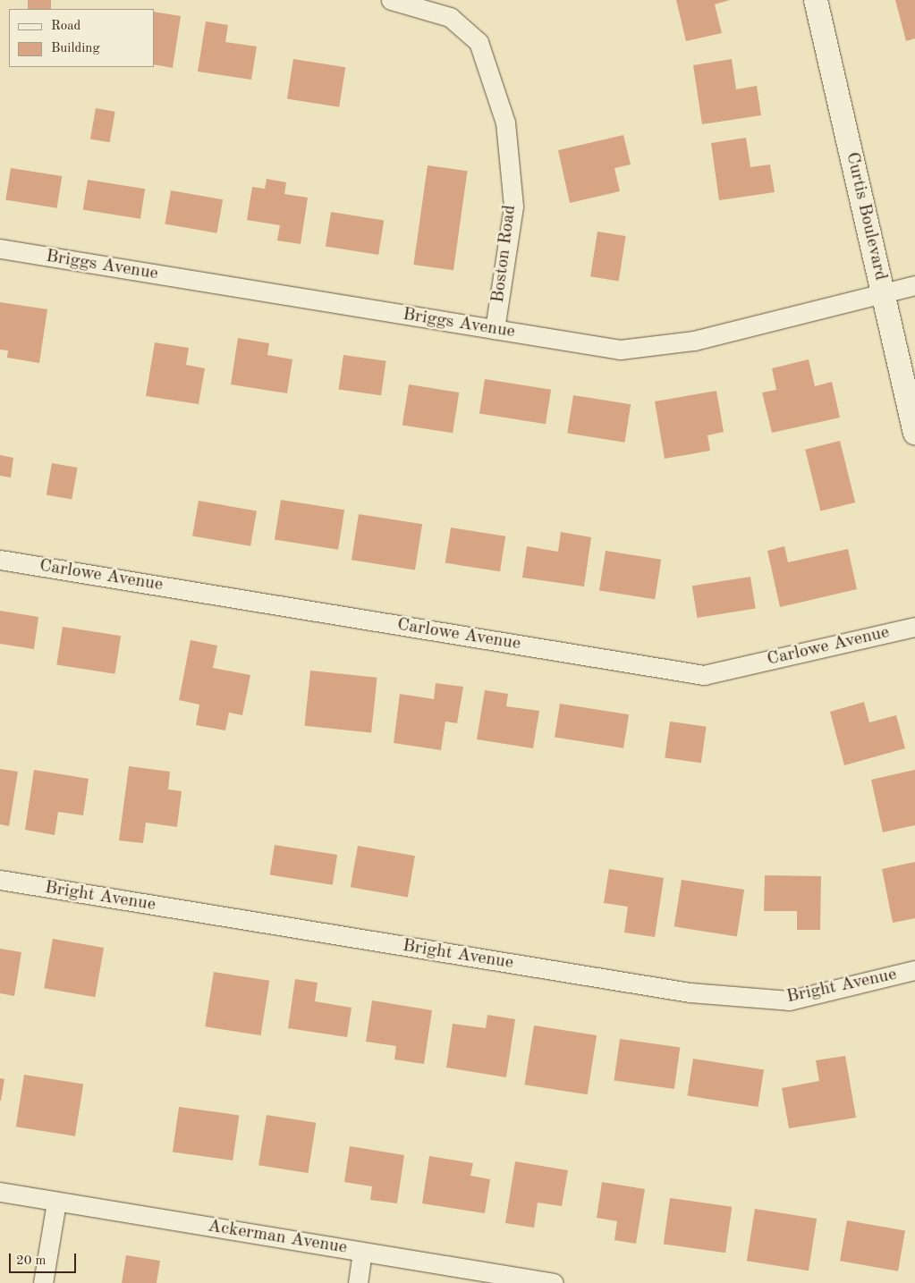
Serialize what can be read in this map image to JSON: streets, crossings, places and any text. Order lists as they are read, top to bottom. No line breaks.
{"streets":{"street":["Curtis Boulevard","Boston Road","Briggs Avenue","Carlowe Avenue","Bright Avenue","Ackerman Avenue"]},"crossings":[["Curtis Boulevard","Briggs Avenue"],["Boston Road","Briggs Avenue"]],"legend":["Road","Building"],"scale_bar":"20 m"}
